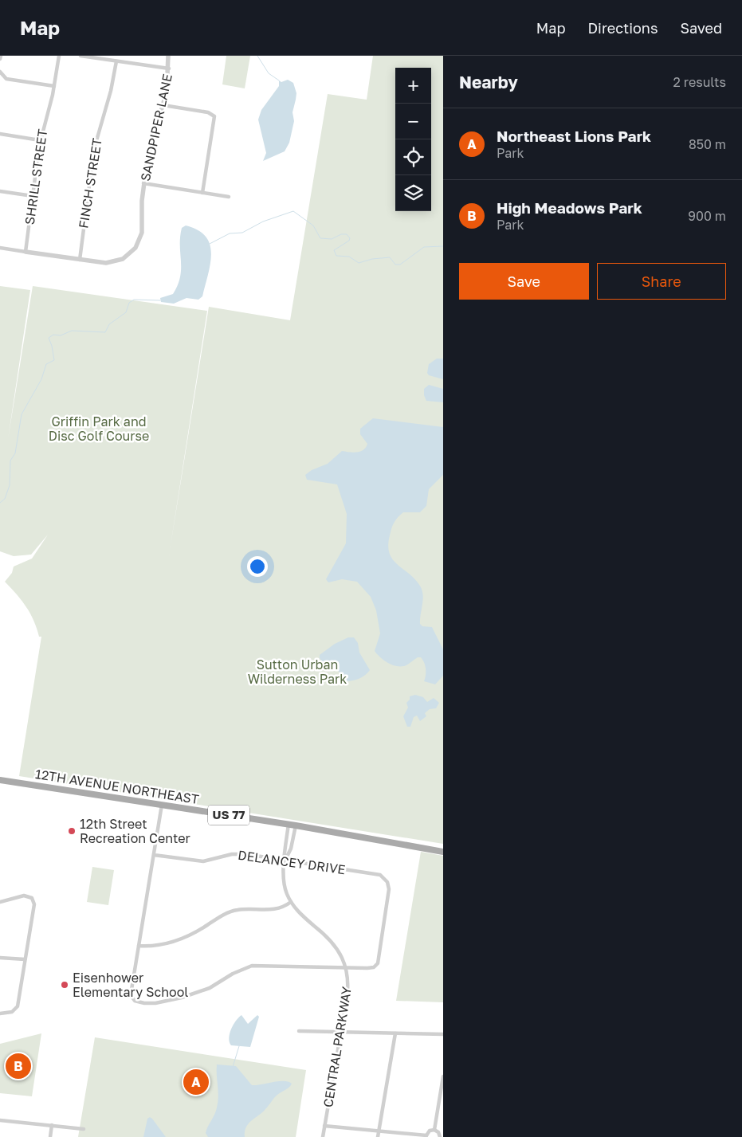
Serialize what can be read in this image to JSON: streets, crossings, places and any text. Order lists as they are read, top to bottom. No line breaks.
{"streets":{"main road":["12TH AVENUE NORTHEAST","US 77"],"street":["SANDPIPER LANE","SHRILL STREET","FINCH STREET","DELANCEY DRIVE","CENTRAL PARKWAY"]},"crossings":[["SANDPIPER LANE","SHRILL STREET"],["SANDPIPER LANE","FINCH STREET"],["12TH AVENUE NORTHEAST","CENTRAL PARKWAY"],["DELANCEY DRIVE","CENTRAL PARKWAY"]],"parks":["Griffin Park and Disc Golf Course","Sutton Urban Wilderness Park"],"places":["12th Street Recreation Center","Eisenhower Elementary School"],"page":{"header":"Map","nav":["Map","Directions","Saved"],"heading":["Nearby","2 results"],"map_buttons":["+","−"],"list":[{"mark":"A","name":"Northeast Lions Park","note":"Park","value":"850 m"},{"mark":"B","name":"High Meadows Park","note":"Park","value":"900 m"}],"buttons":["Save","Share"],"pins":["B","A"]}}
